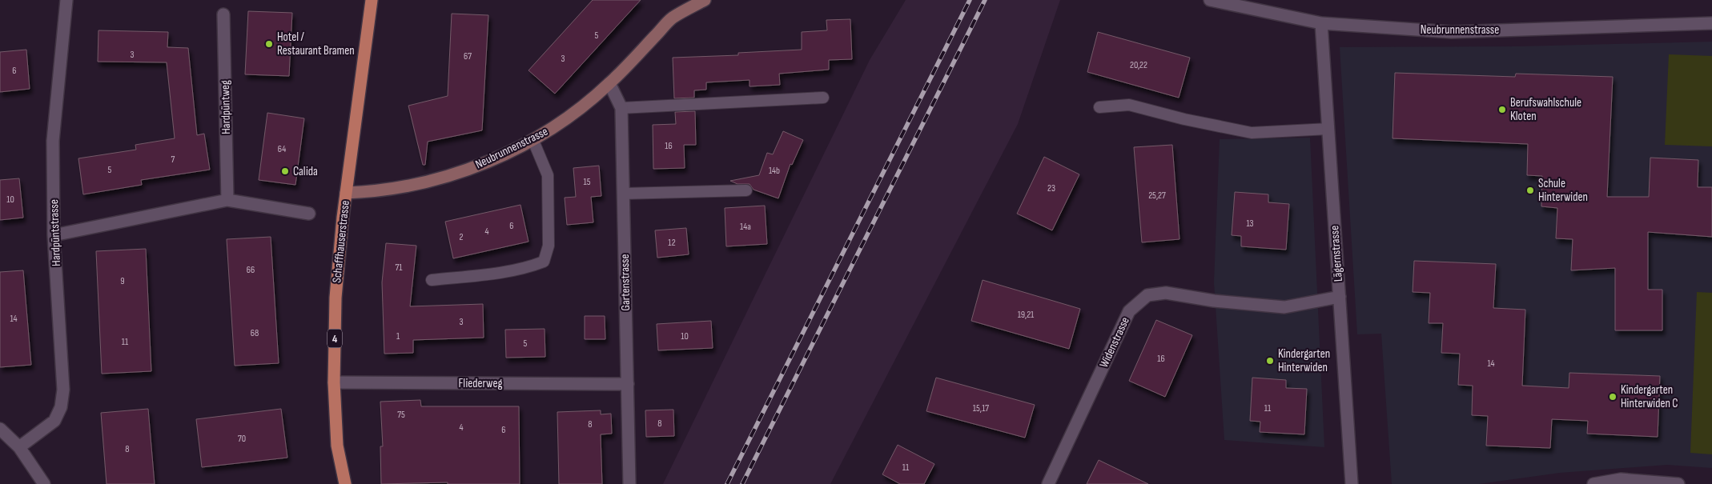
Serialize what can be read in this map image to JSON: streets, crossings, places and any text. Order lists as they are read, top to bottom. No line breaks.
{"streets":{"main road":["Schaffhauserstrasse","4"],"street":["Neubrunnenstrasse","Hardpüntweg","Hardpüntstrasse","Lägernstrasse","Gartenstrasse","Widenstrasse","Fliederweg"]},"crossings":[["Neubrunnenstrasse","Schaffhauserstrasse"],["Neubrunnenstrasse","Lägernstrasse"],["Neubrunnenstrasse","Gartenstrasse"],["Schaffhauserstrasse","Fliederweg"],["Lägernstrasse","Widenstrasse"],["Gartenstrasse","Fliederweg"]],"places":["Hotel / Restaurant Bramen","Berufswahlschule Kloten","Calida","Schule Hinterwiden","Kindergarten Hinterwiden","Kindergarten Hinterwiden C"],"house_numbers":["5","3","67","3","20,22","6","16","64","7","5","14b","15","23","25,27","10","13","6","14a","4","2","12","71","66","9","19,21","14","3","68","1","10","11","5","16","14","15,17","11","75","8","8","4","6","70","8","11"]}
